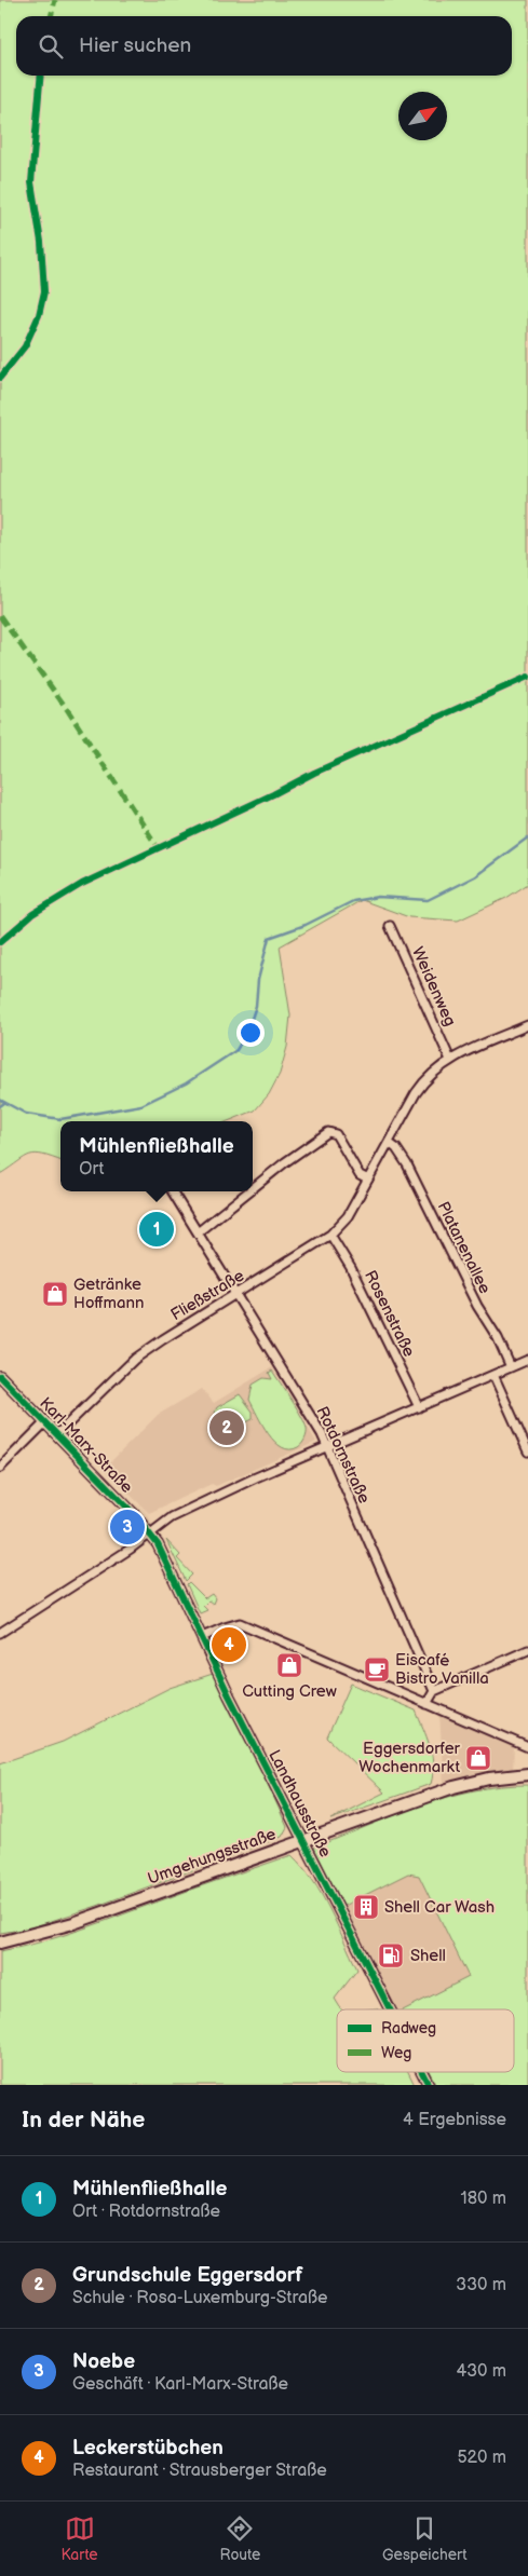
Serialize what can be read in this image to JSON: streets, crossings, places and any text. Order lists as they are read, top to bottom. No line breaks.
{"streets":{"main road":["Umgehungsstraße"],"street":["Weidenweg","Platanenallee","Fließstraße","Rosenstraße","Karl-Marx-Straße","Rotdornstraße","Landhausstraße"]},"crossings":[["Weidenweg","Fließstraße"],["Platanenallee","Fließstraße"],["Fließstraße","Rosenstraße"],["Fließstraße","Karl-Marx-Straße"],["Fließstraße","Rotdornstraße"],["Karl-Marx-Straße","Landhausstraße"],["Landhausstraße","Umgehungsstraße"]],"places":{"shop":["Getränke Hoffmann","Cutting Crew","Eggersdorfer Wochenmarkt"],"cafe":["Eiscafé Bistro Vanilla"],"building":["Shell Car Wash"],"fuel station":["Shell"]},"legend":["Radweg","Weg"],"north":"top right","page":{"search":"Hier suchen","popup":["Mühlenfließhalle","Ort"],"pins":["1","2","3","4"],"heading":["In der Nähe","4 Ergebnisse"],"list":[{"mark":"1","name":"Mühlenfließhalle","note":"Ort · Rotdornstraße","value":"180 m"},{"mark":"2","name":"Grundschule Eggersdorf","note":"Schule · Rosa-Luxemburg-Straße","value":"330 m"},{"mark":"3","name":"Noebe","note":"Geschäft · Karl-Marx-Straße","value":"430 m"},{"mark":"4","name":"Leckerstübchen","note":"Restaurant · Strausberger Straße","value":"520 m"}],"nav":["Karte","Route","Gespeichert"]}}
